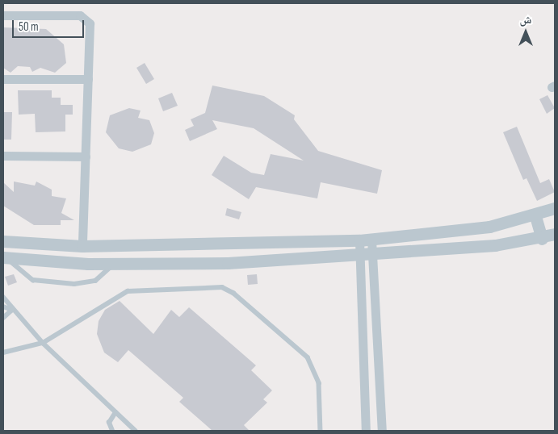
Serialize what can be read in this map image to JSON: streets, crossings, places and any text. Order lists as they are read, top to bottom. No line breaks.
{"scale_bar":"50 m","north":"top"}
